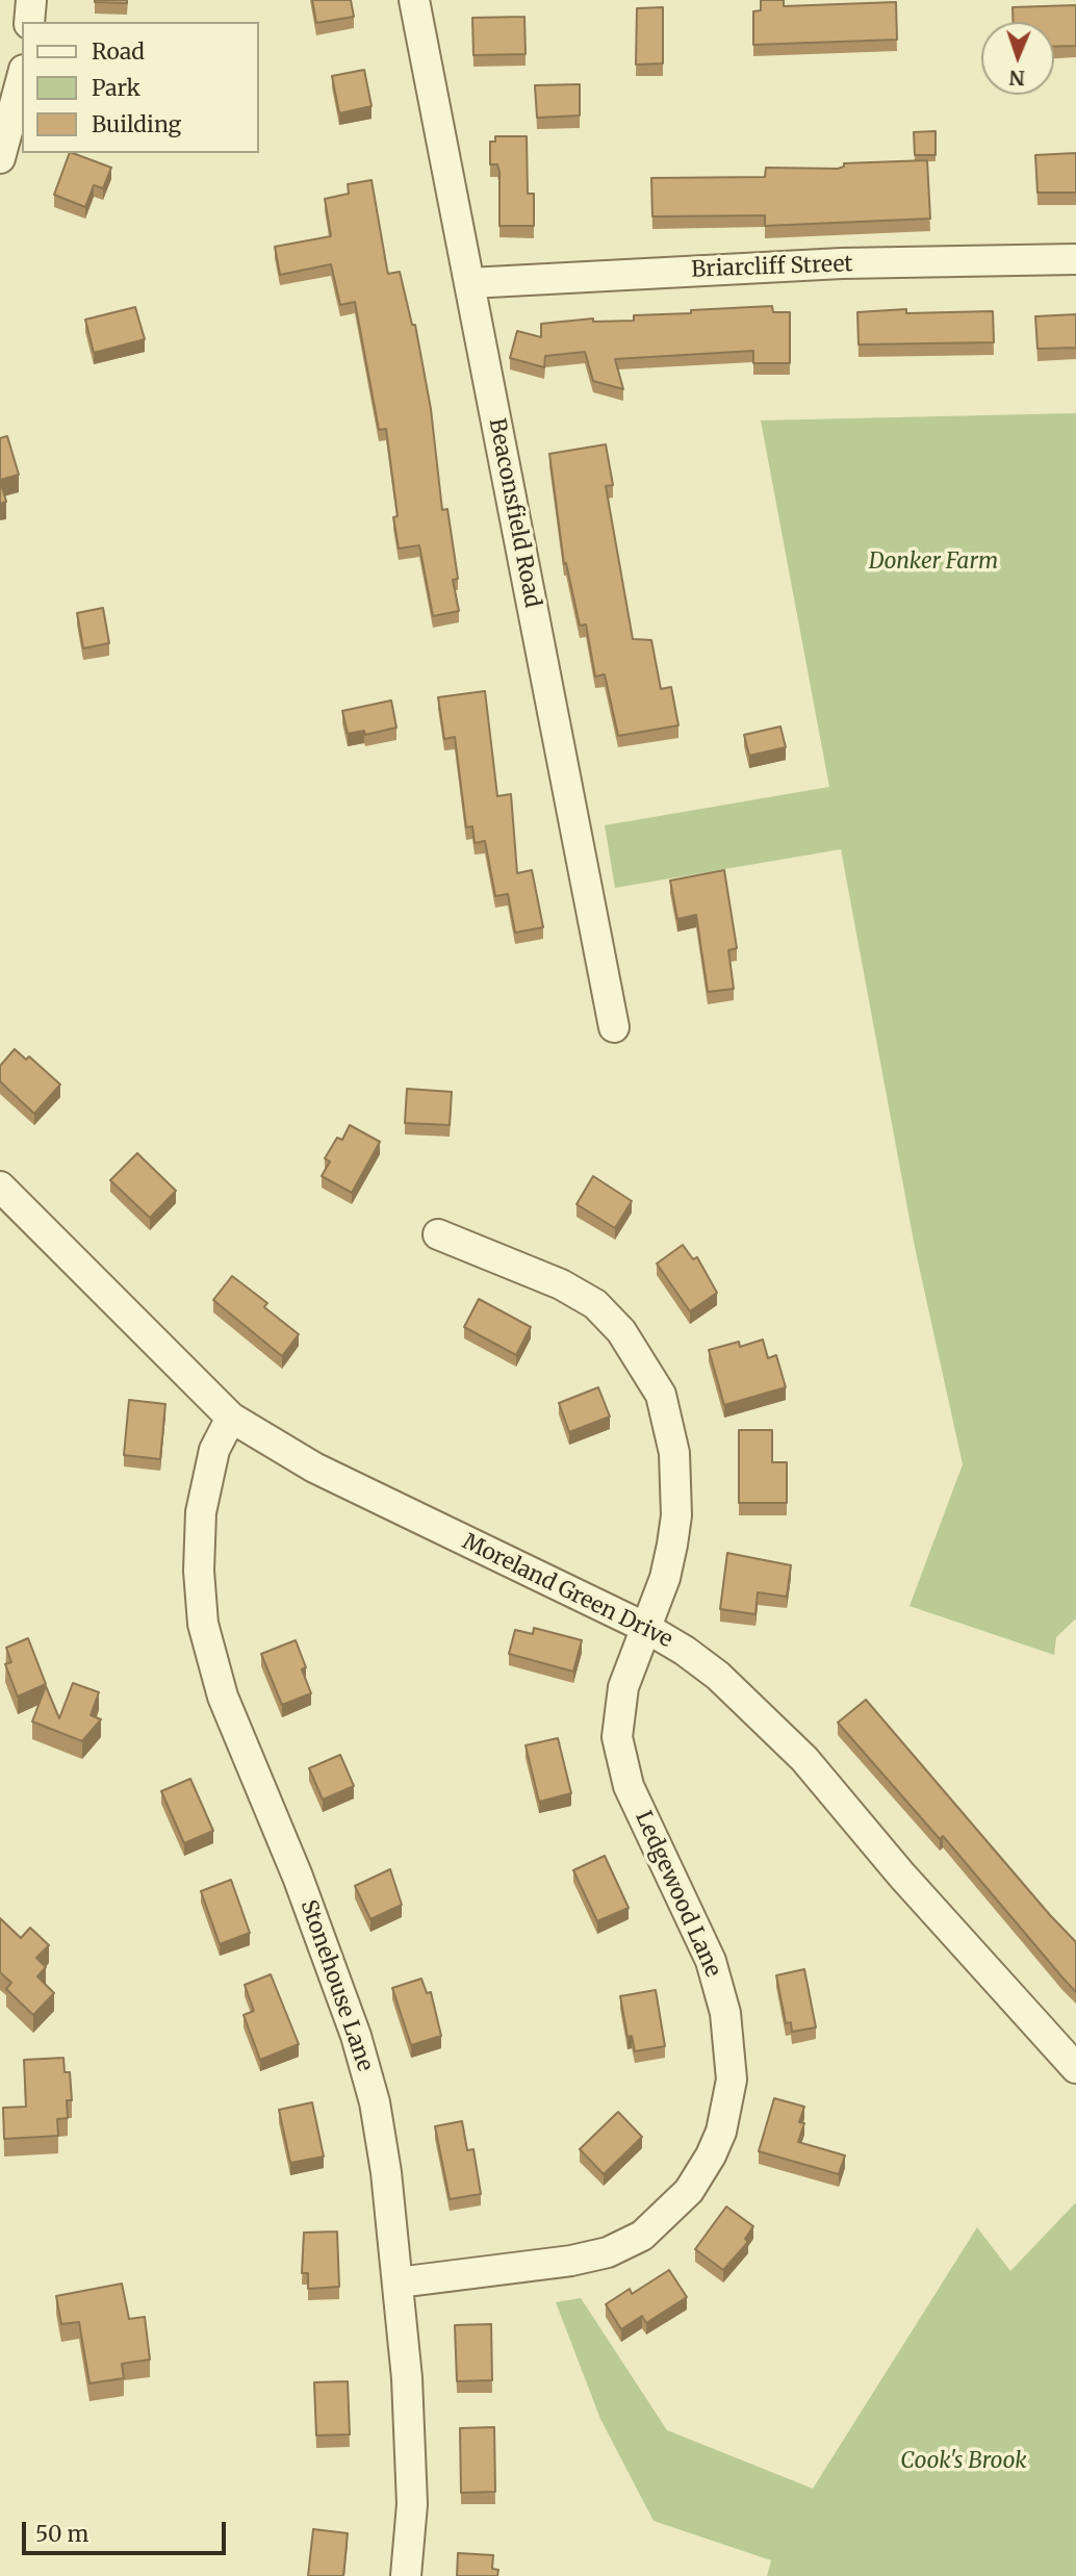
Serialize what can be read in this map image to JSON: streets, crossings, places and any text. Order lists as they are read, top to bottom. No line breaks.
{"streets":{"street":["Briarcliff Street","Beaconsfield Road","Moreland Green Drive","Ledgewood Lane","Stonehouse Lane"]},"crossings":[["Briarcliff Street","Beaconsfield Road"],["Moreland Green Drive","Ledgewood Lane"],["Moreland Green Drive","Stonehouse Lane"],["Ledgewood Lane","Stonehouse Lane"]],"parks":["Donker Farm","Cook's Brook"],"legend":["Road","Park","Building"],"scale_bar":"50 m","north":"bottom"}
